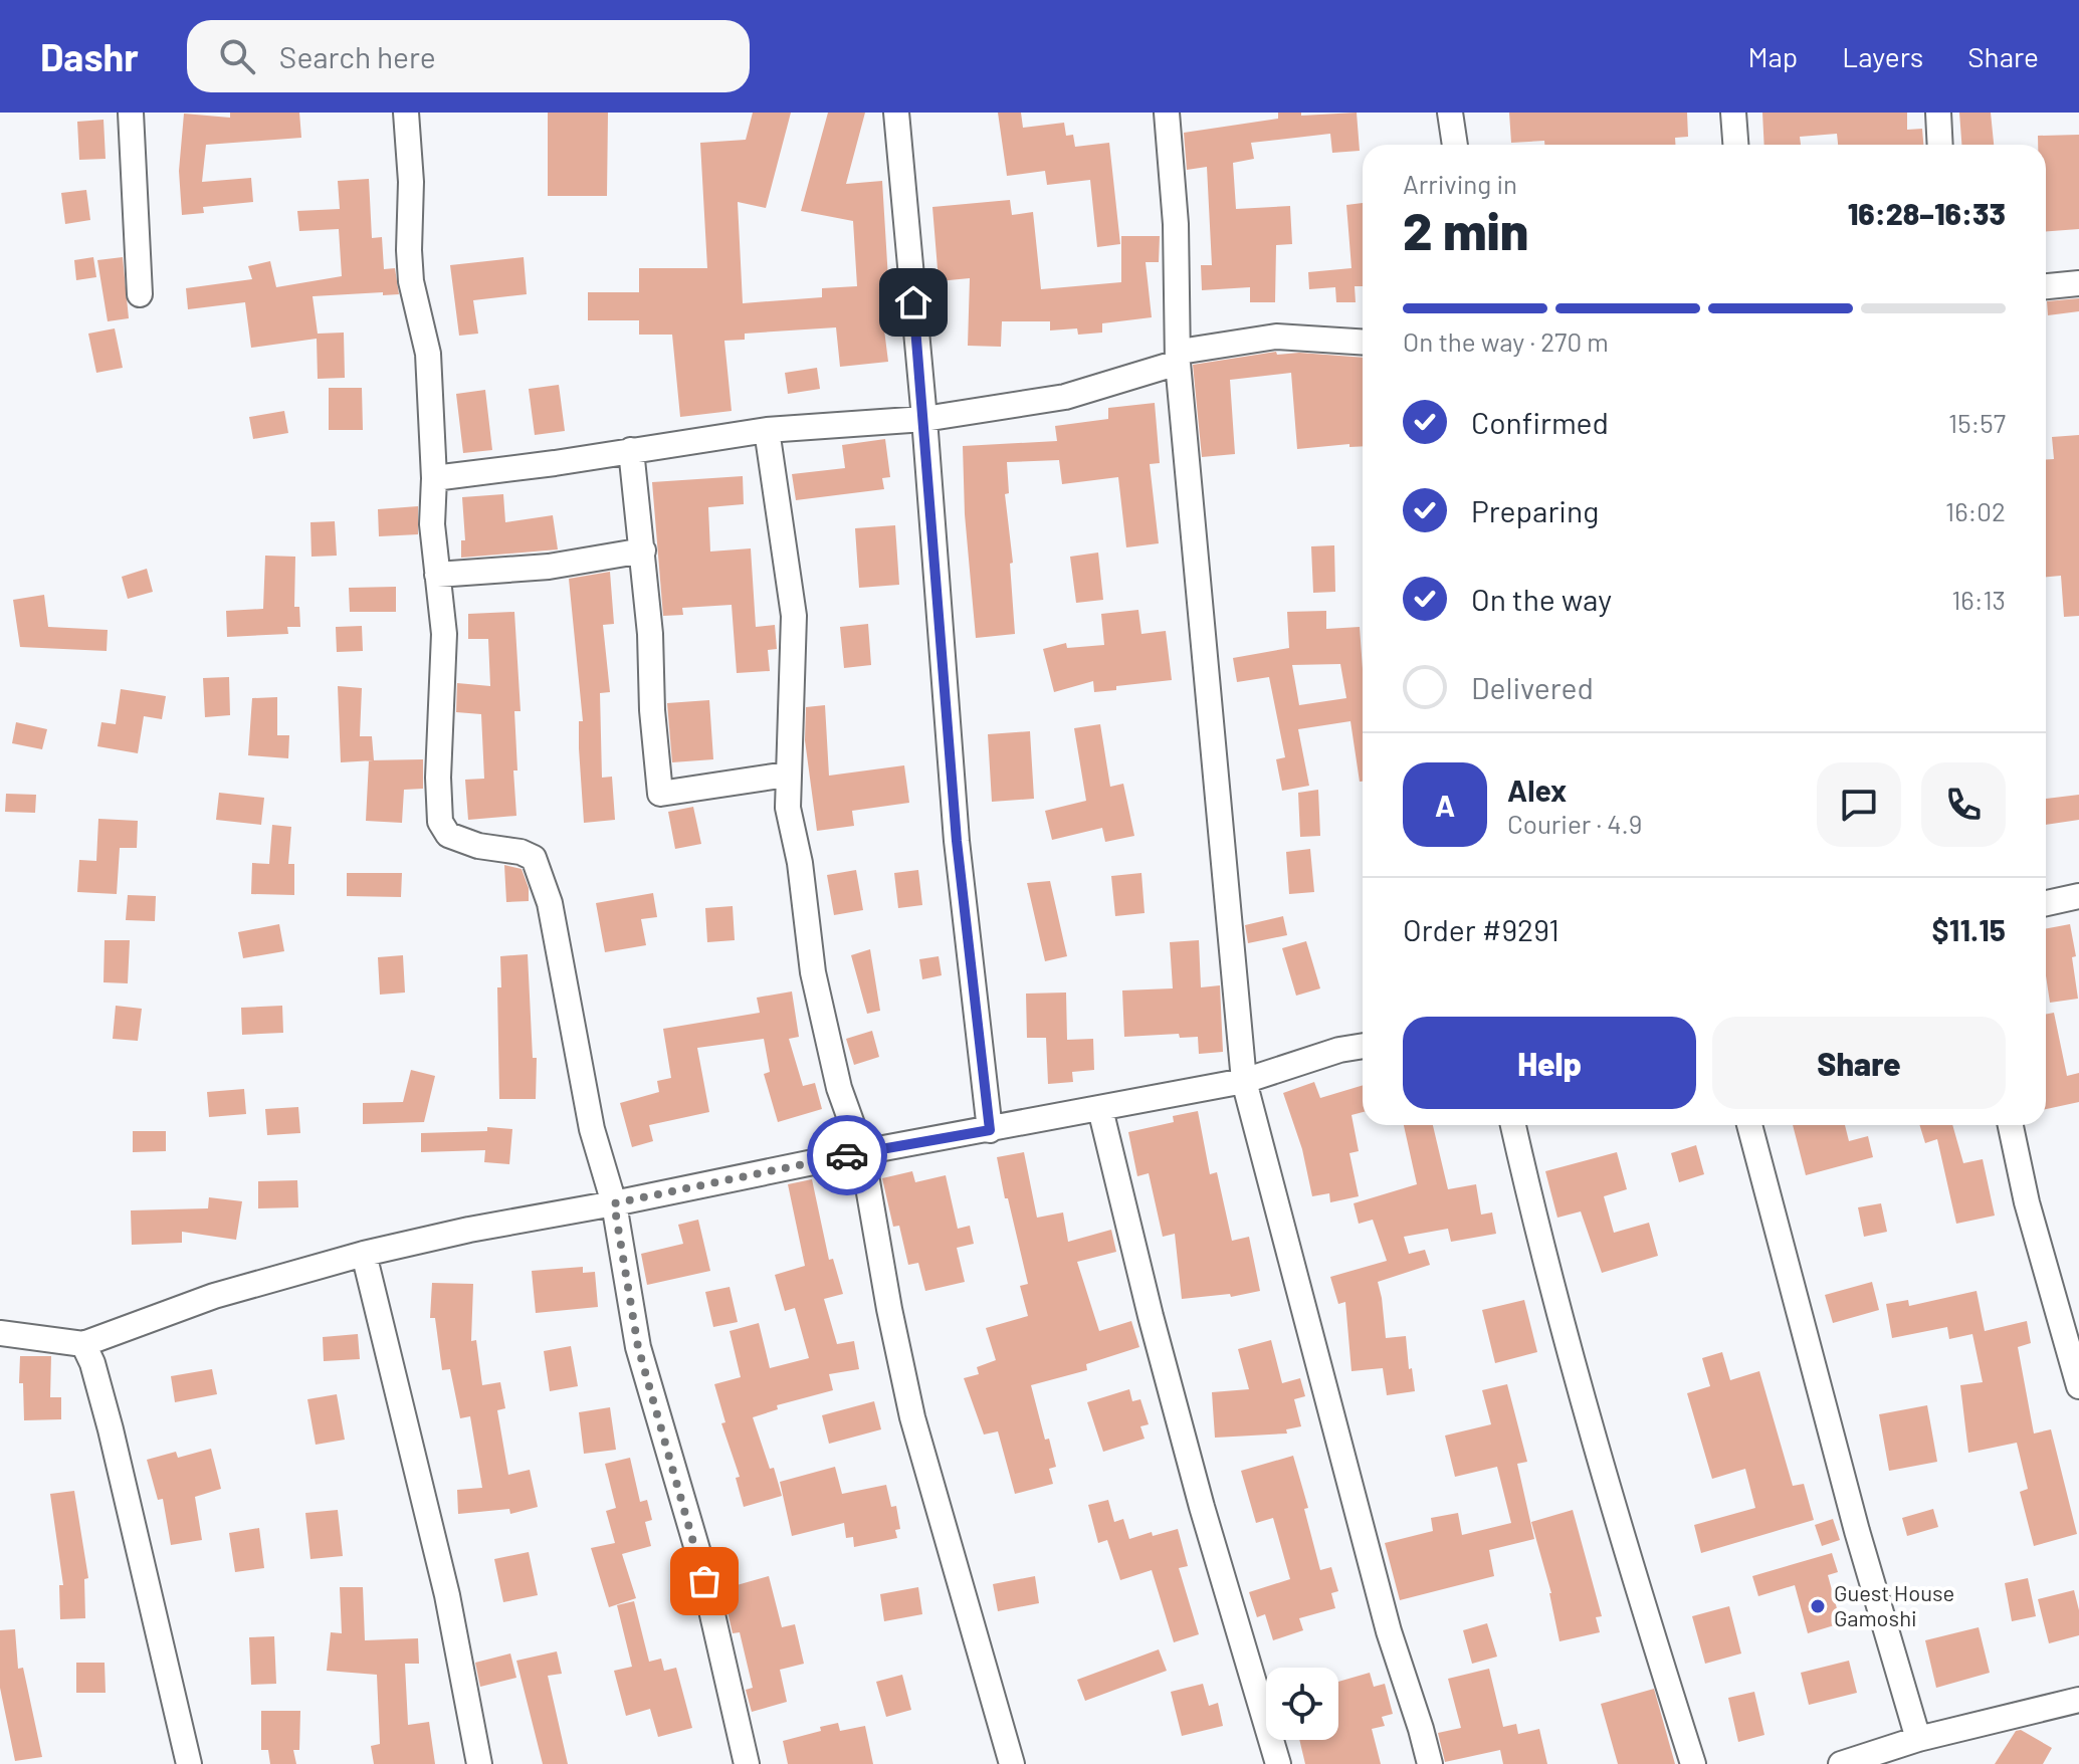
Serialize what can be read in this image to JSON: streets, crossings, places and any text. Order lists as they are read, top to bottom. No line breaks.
{"places":["Guest House Gamoshi"],"page":{"header":"Dashr","search":"Search here","nav":["Map","Layers","Share"],"heading":["2 min","Arriving in","16:28–16:33"],"panel":["Alex","Courier · 4.9","Order #9291","$11.15"],"bar":"On the way · 270 m","list":[["Confirmed","15:57"],["Preparing","16:02"],["On the way","16:13"],"Delivered"],"round":"A","buttons":["Help","Share"]}}
